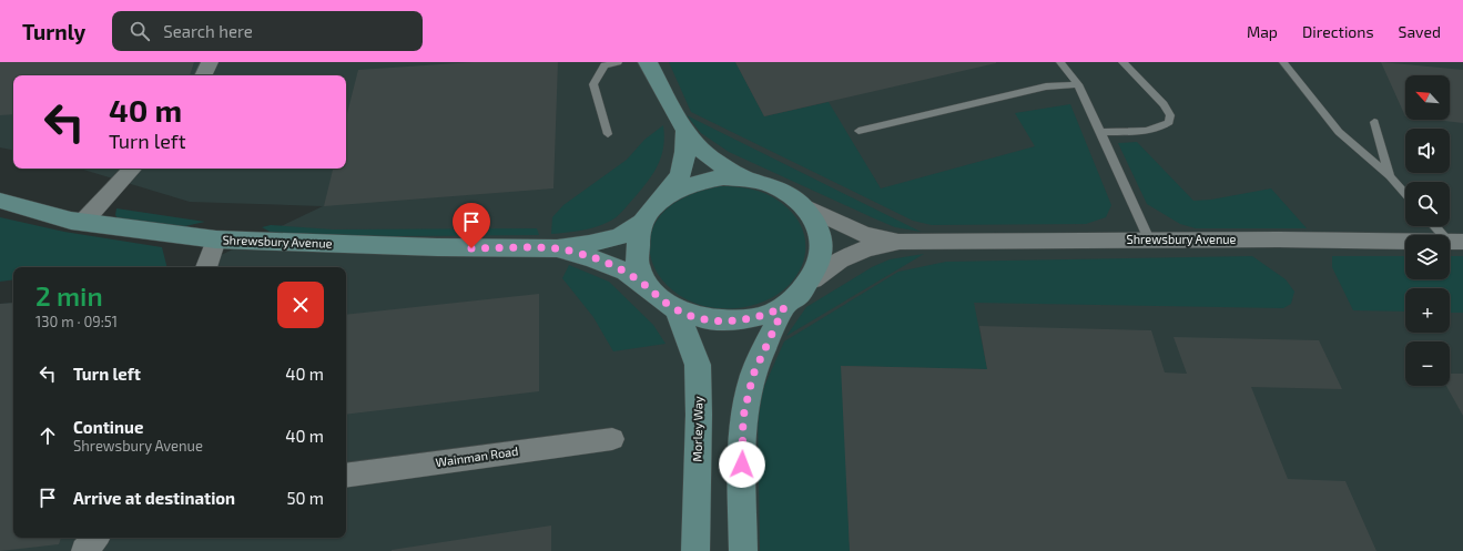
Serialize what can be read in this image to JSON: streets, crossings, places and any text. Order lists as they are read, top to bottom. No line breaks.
{"streets":{"street":["Shrewsbury Avenue","Morley Way","Wainman Road"]},"north":"top left","page":{"header":"Turnly","search":"Search here","nav":["Map","Directions","Saved"],"map_buttons":["+","−"],"turn":["40 m","Turn left"],"heading":["2 min","130 m · 09:51"],"list":[{"name":"Turn left","value":"40 m"},{"name":"Continue","note":"Shrewsbury Avenue","value":"40 m"},{"name":"Arrive at destination","value":"50 m"}]}}
